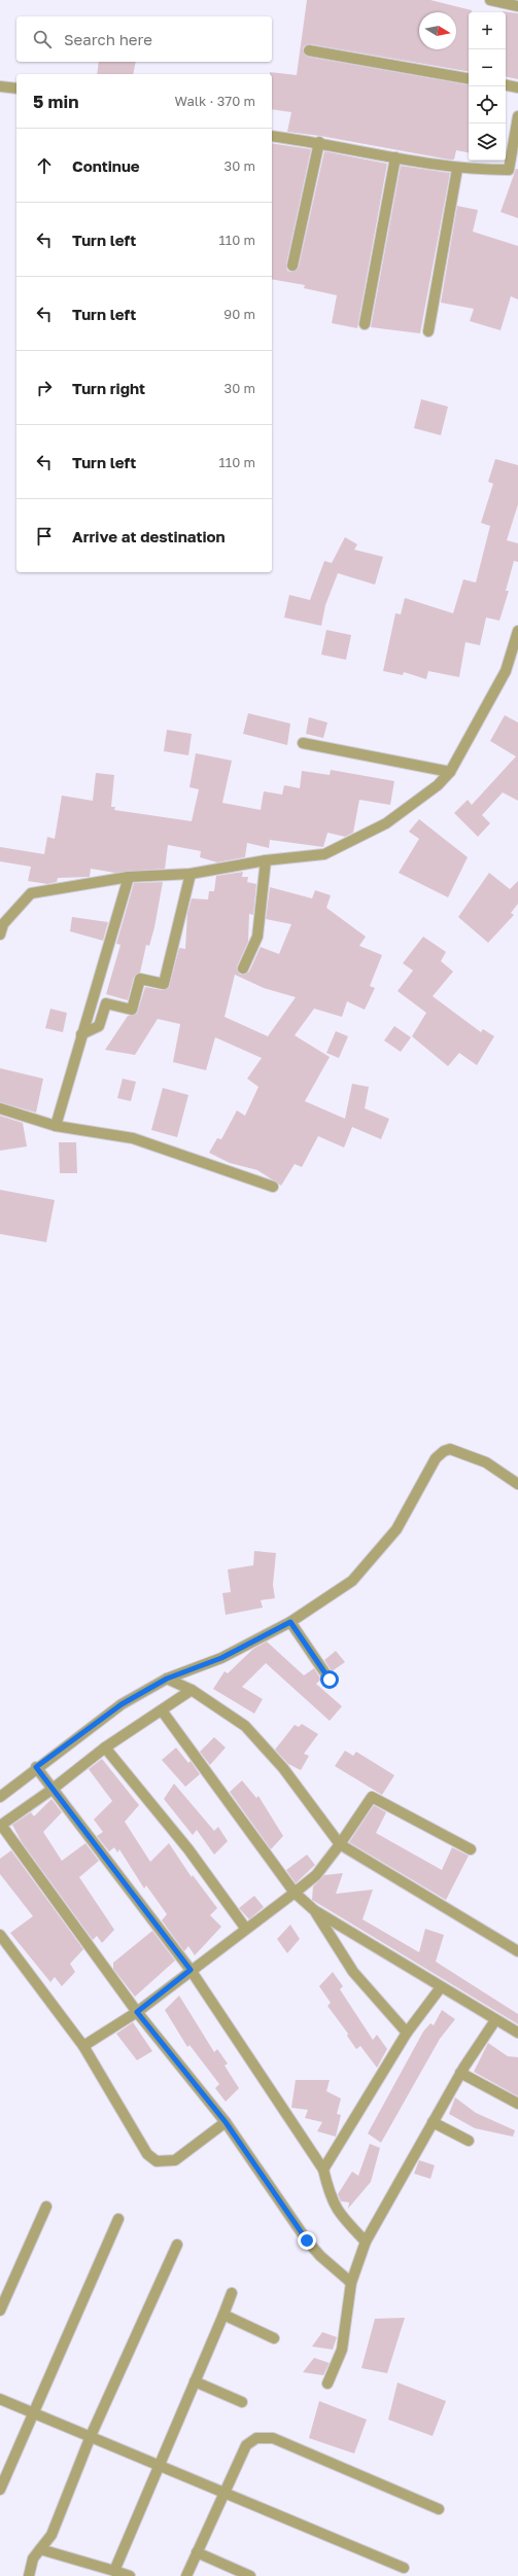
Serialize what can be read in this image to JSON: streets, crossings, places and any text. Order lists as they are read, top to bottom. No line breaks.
{"north":"right","page":{"map_buttons":["+","−"],"search":"Search here","heading":["5 min","Walk · 370 m"],"list":[["Continue","30 m"],["Turn left","110 m"],["Turn left","90 m"],["Turn right","30 m"],["Turn left","110 m"],"Arrive at destination"]}}
